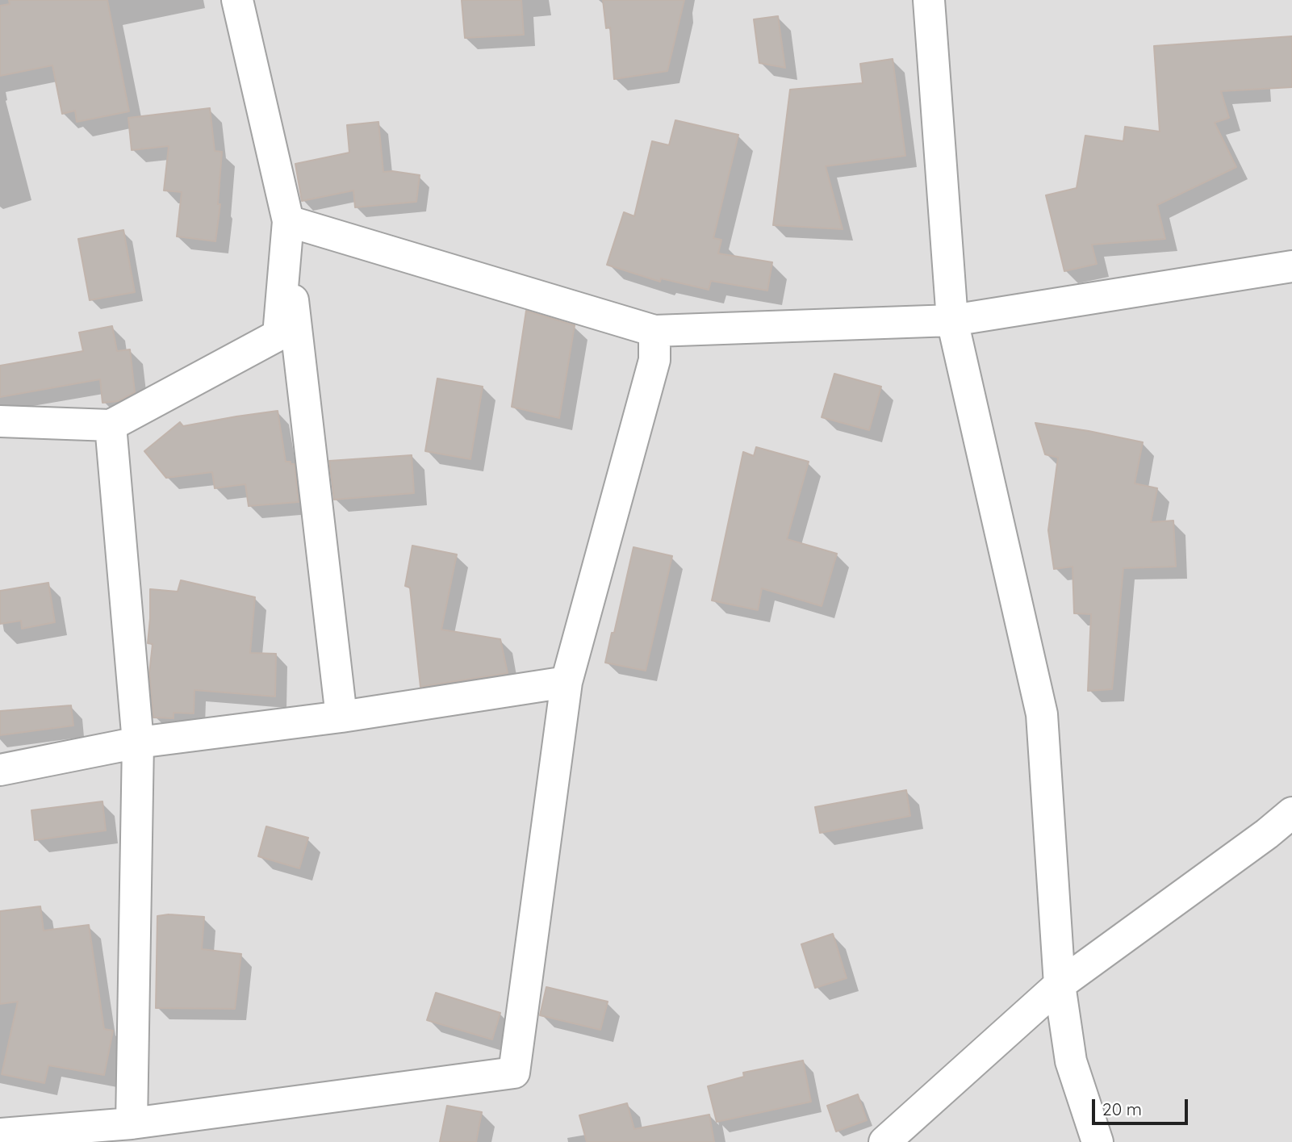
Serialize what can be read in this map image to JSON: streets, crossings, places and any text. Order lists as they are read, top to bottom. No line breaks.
{"scale_bar":"20 m"}
